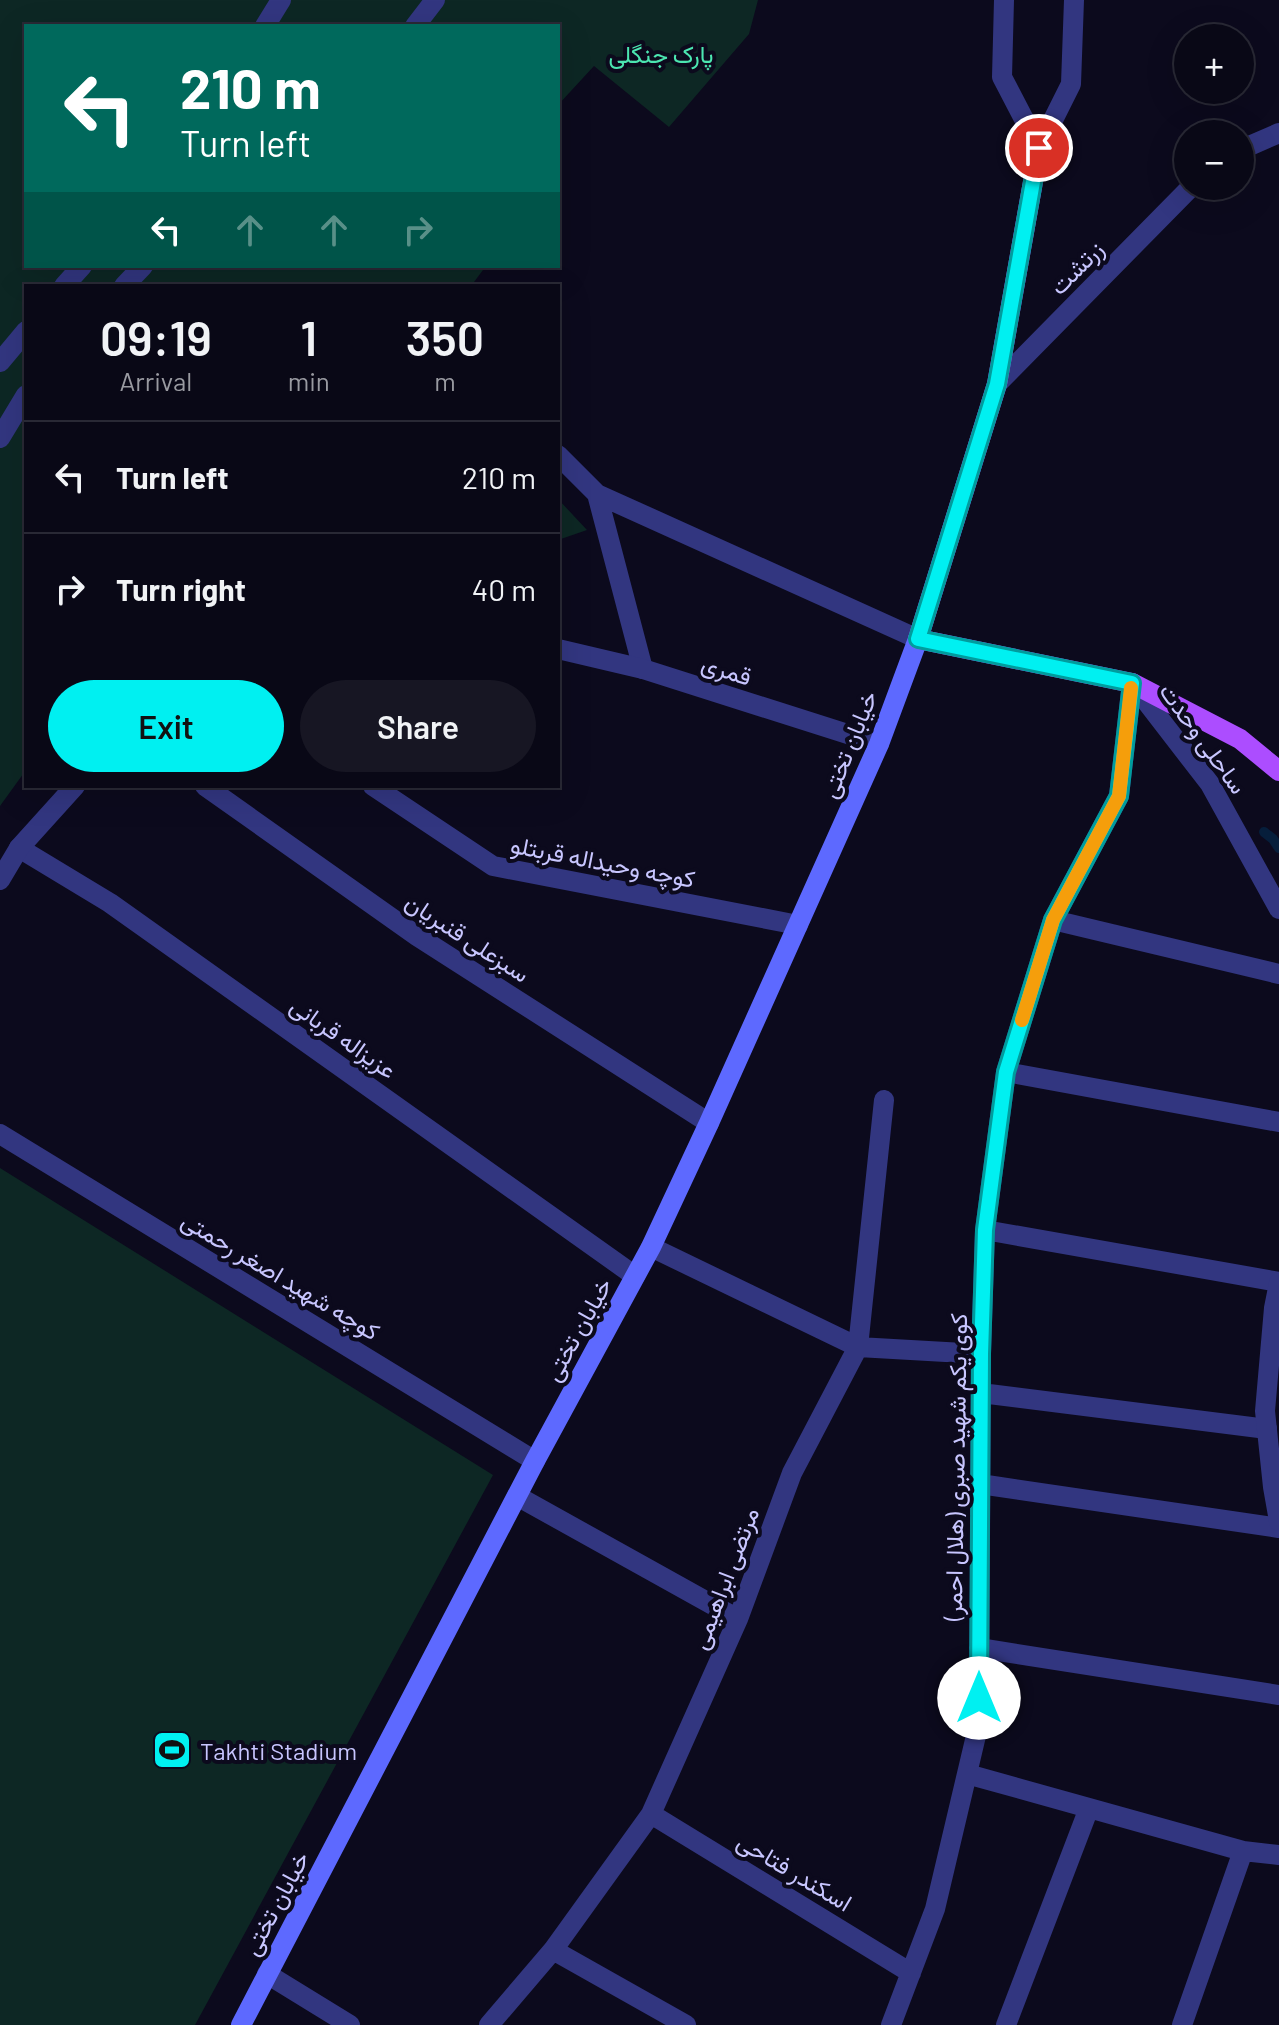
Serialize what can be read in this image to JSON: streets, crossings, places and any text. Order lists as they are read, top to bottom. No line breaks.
{"streets":{"main road":["خیابان تختی"],"street":["زرتشت","قمری","ساحلی وحدت","کوچه وحیداله قربتلو","سبزعلی قنبریان","عزیزاله قربانی","کوچه شهید اصغر رحمتی","کوی یکم شهید صبری (هلال احمر)","مرتضی ابراهیمی","اسکندر فتاحی"]},"crossings":[["قمری","خیابان تختی"],["ساحلی وحدت","کوی یکم شهید صبری (هلال احمر)"],["خیابان تختی","کوچه وحیداله قربتلو"],["خیابان تختی","سبزعلی قنبریان"],["خیابان تختی","عزیزاله قربانی"],["خیابان تختی","کوچه شهید اصغر رحمتی"],["کوی یکم شهید صبری (هلال احمر)","اسکندر فتاحی"],["مرتضی ابراهیمی","اسکندر فتاحی"]],"parks":["پارک جنگلی"],"places":{"sports":["Takhti Stadium"]},"page":{"map_buttons":["+","−"],"turn":["210 m","Turn left"],"eta":["09:19","Arrival","1","min","350","m"],"list":[{"name":"Turn left","value":"210 m"},{"name":"Turn right","value":"40 m"}],"buttons":["Exit","Share"]}}
